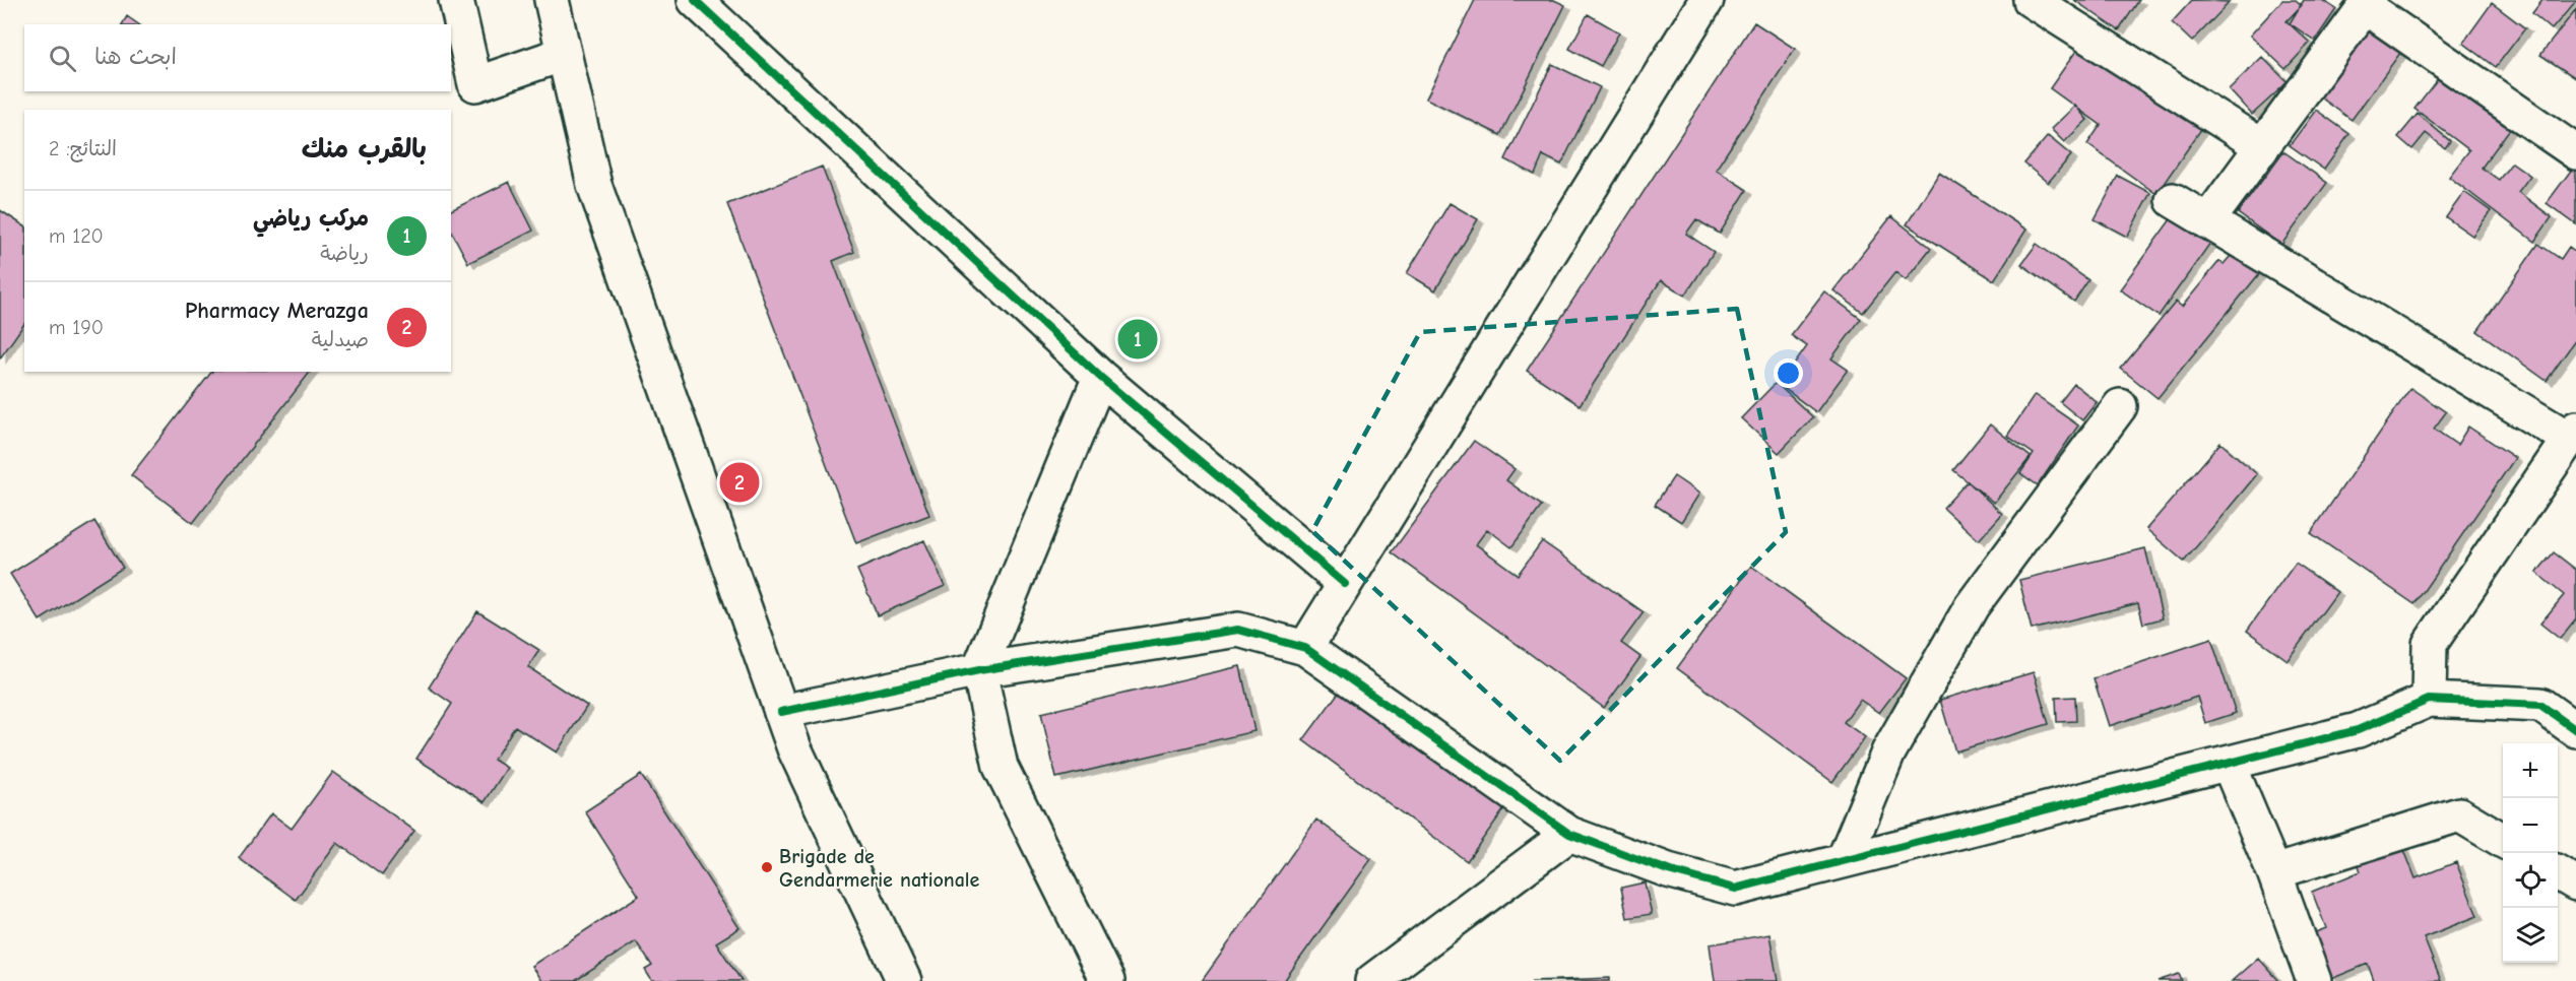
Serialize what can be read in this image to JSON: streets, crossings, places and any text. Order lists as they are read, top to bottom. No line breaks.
{"places":["Brigade de Gendarmerie nationale"],"page":{"search":"ابحث هنا","heading":["بالقرب منك","النتائج: 2"],"list":[{"mark":"1","name":"مركب رياضي","note":"رياضة","value":"120 m"},{"mark":"2","name":"Pharmacy Merazga","note":"صيدلية","value":"190 m"}],"pins":["1","2"],"map_buttons":["+","−"]}}
